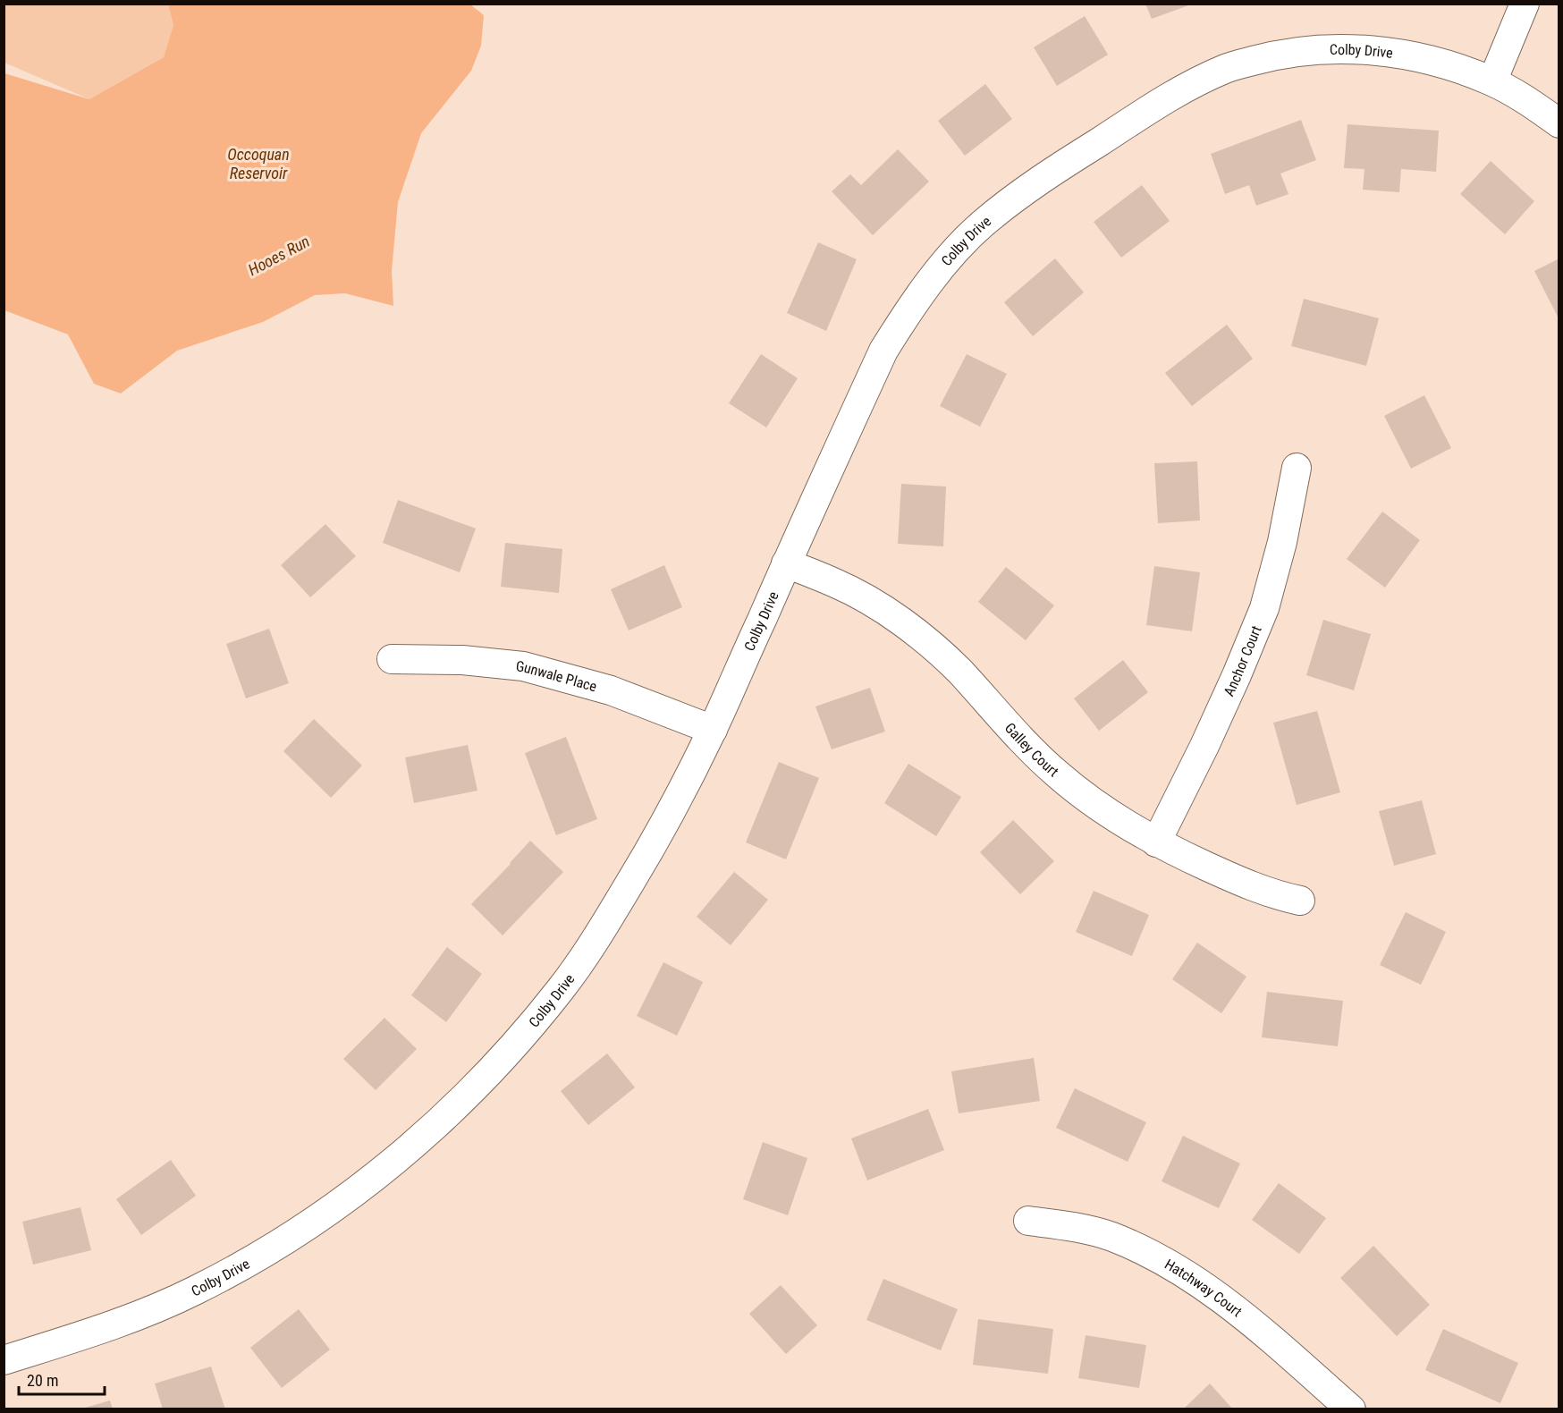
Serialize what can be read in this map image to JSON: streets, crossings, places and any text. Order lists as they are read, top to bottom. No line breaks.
{"streets":{"street":["Colby Drive","Anchor Court","Gunwale Place","Galley Court","Hatchway Court"]},"crossings":[["Colby Drive","Gunwale Place"],["Colby Drive","Galley Court"],["Anchor Court","Galley Court"]],"water":["Occoquan Reservoir","Hooes Run"],"scale_bar":"20 m"}
